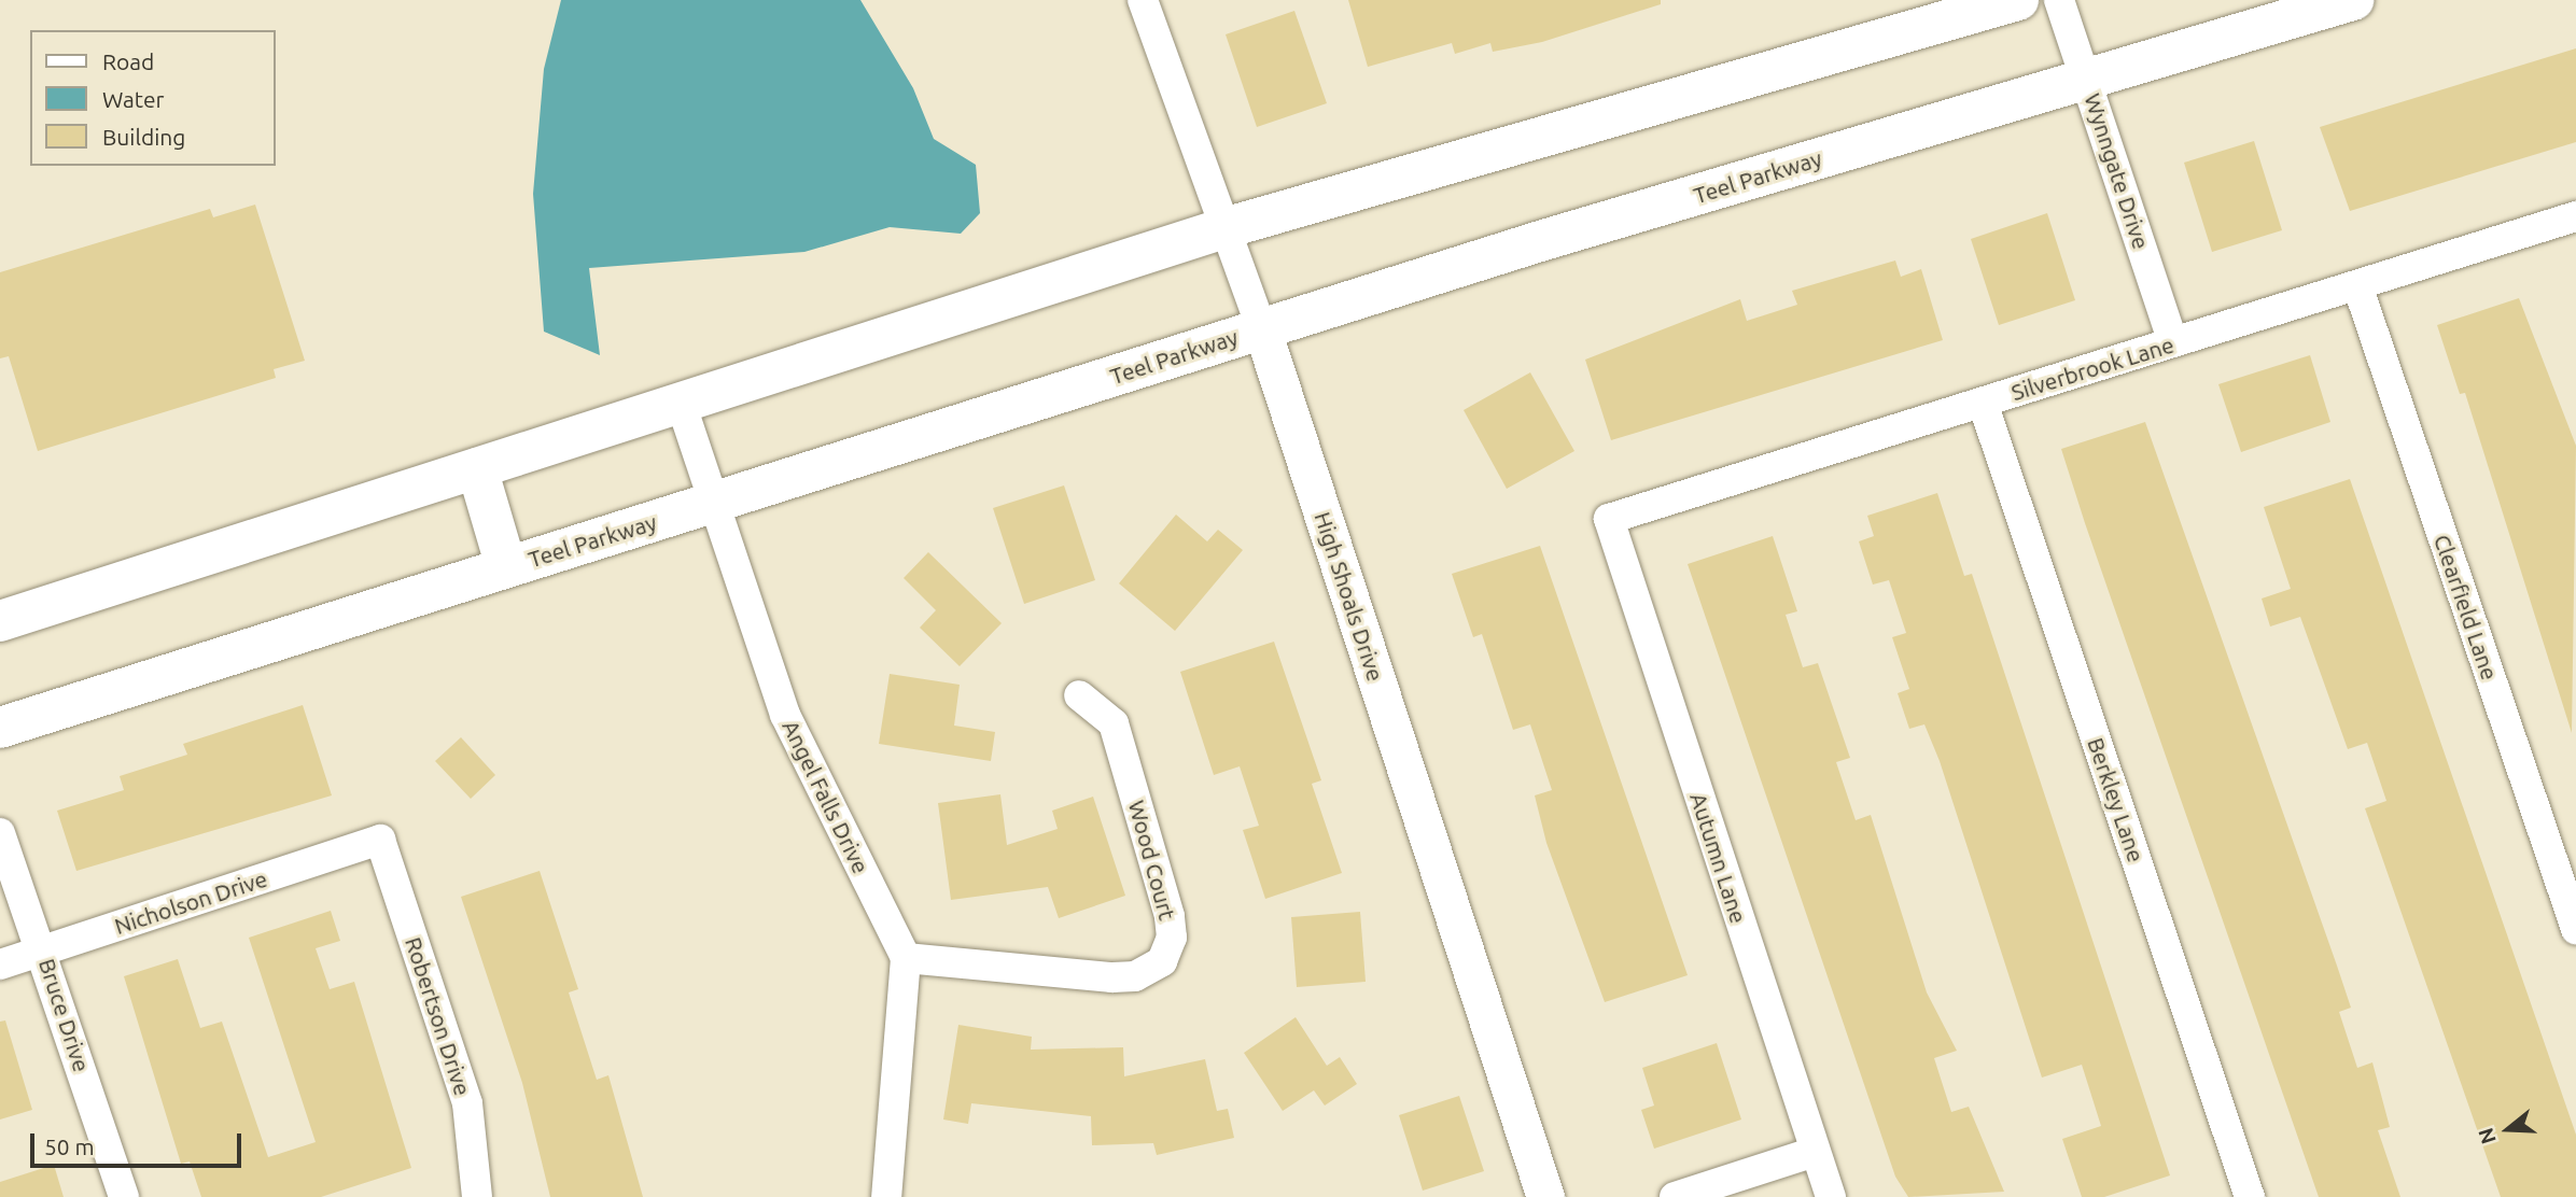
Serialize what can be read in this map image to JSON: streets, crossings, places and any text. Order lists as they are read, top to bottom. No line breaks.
{"streets":{"main road":["Teel Parkway"],"street":["Wynngate Drive","Silverbrook Lane","High Shoals Drive","Clearfield Lane","Angel Falls Drive","Berkley Lane","Autumn Lane","Wood Court","Nicholson Drive","Bruce Drive","Robertson Drive"]},"crossings":[["Wynngate Drive","Teel Parkway"],["Wynngate Drive","Silverbrook Lane"],["Teel Parkway","High Shoals Drive"],["Teel Parkway","Angel Falls Drive"],["Silverbrook Lane","Clearfield Lane"],["Silverbrook Lane","Berkley Lane"],["Silverbrook Lane","Autumn Lane"],["Angel Falls Drive","Wood Court"],["Nicholson Drive","Bruce Drive"],["Nicholson Drive","Robertson Drive"]],"legend":["Road","Water","Building"],"scale_bar":"50 m","north":"left"}
